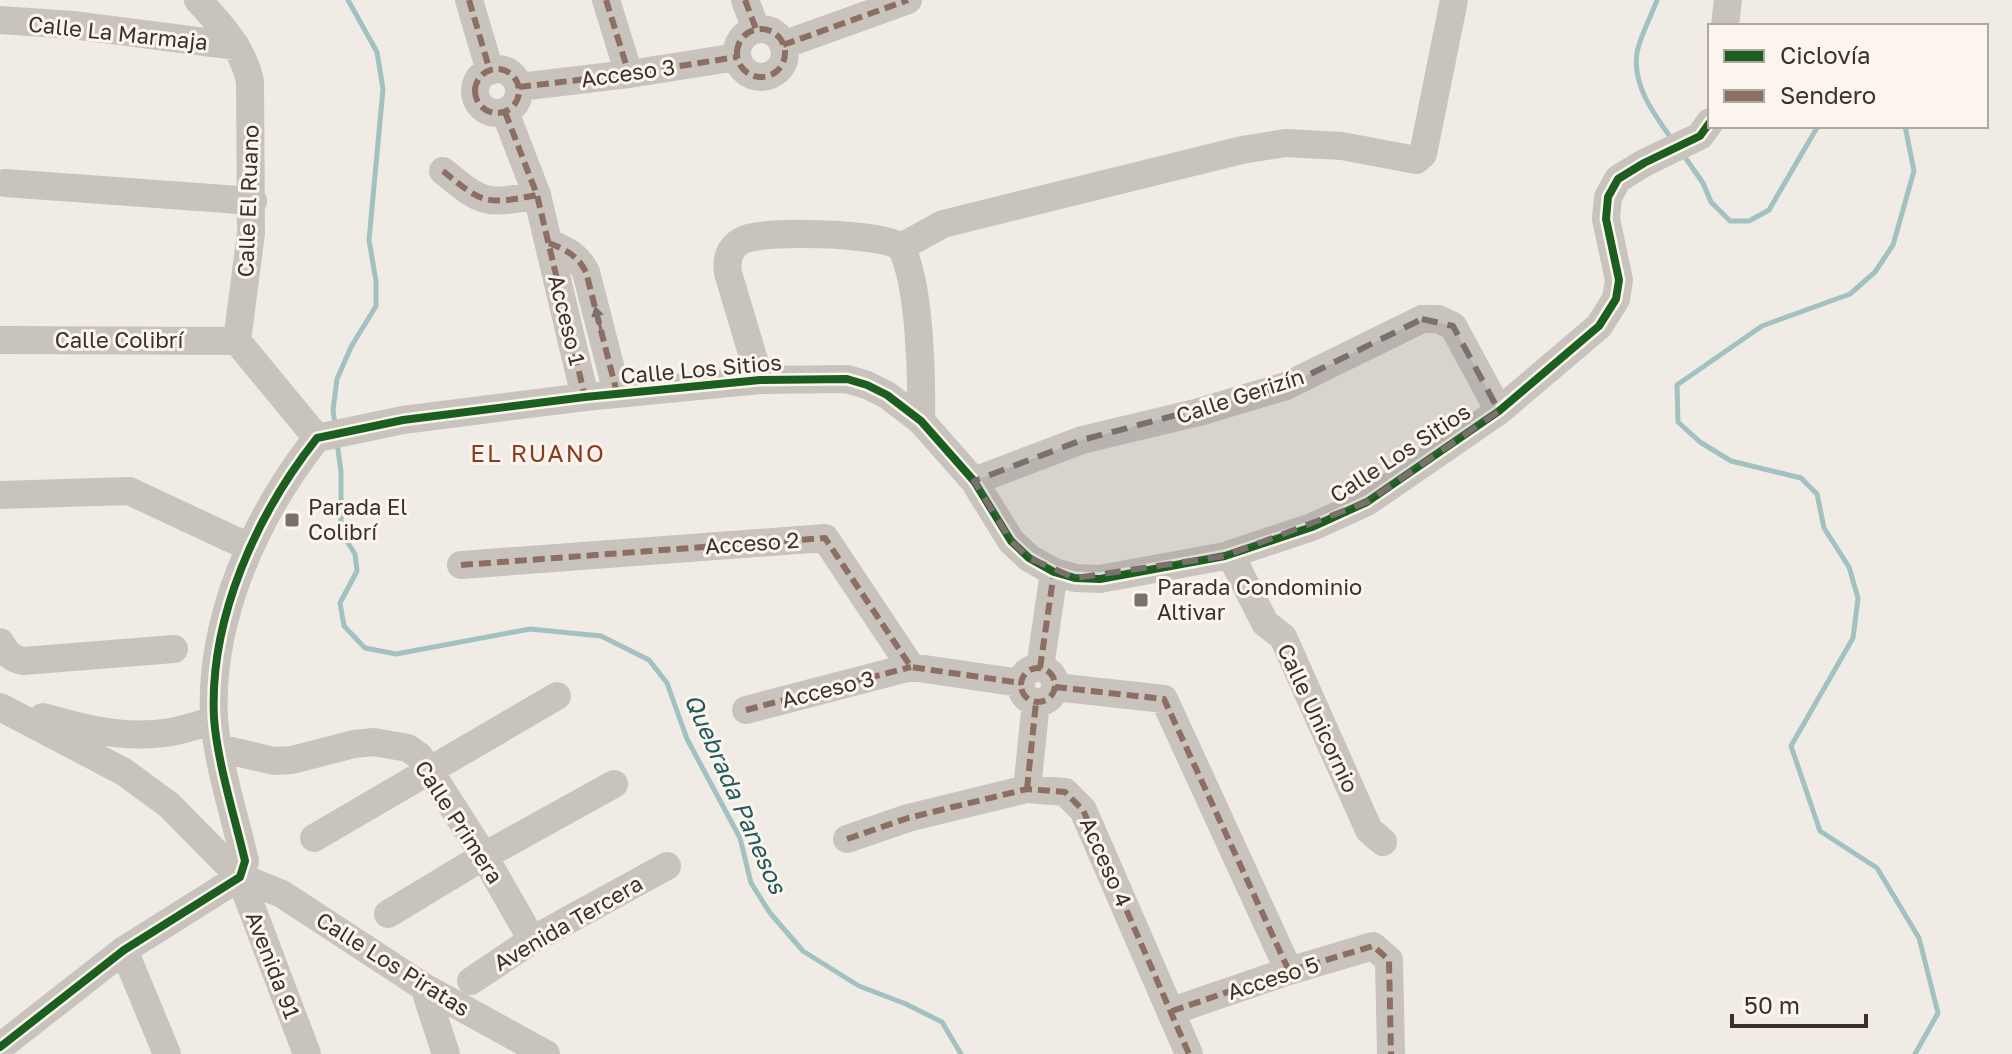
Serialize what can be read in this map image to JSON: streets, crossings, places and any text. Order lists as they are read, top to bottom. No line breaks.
{"streets":{"street":["Calle La Marmaja","Acceso 3","Calle El Ruano","Acceso 1","Calle Colibrí","Calle Los Sitios","Calle Gerizín","Acceso 2","Calle Unicornio","Calle Primera","Acceso 4","Avenida Tercera","Calle Los Piratas","Avenida 91","Acceso 5"]},"crossings":[["Calle La Marmaja","Calle El Ruano"],["Acceso 3","Acceso 1"],["Acceso 3","Acceso 2"],["Calle El Ruano","Calle Colibrí"],["Acceso 1","Calle Los Sitios"],["Calle Los Sitios","Calle Gerizín"],["Calle Los Sitios","Calle Unicornio"],["Calle Primera","Avenida Tercera"],["Acceso 4","Acceso 5"],["Calle Los Piratas","Avenida 91"]],"districts":["EL RUANO"],"water":["Quebrada Panesos"],"places":{"transit":["Parada El Colibrí","Parada Condominio Altivar"]},"legend":["Ciclovía","Sendero"],"scale_bar":"50 m"}
